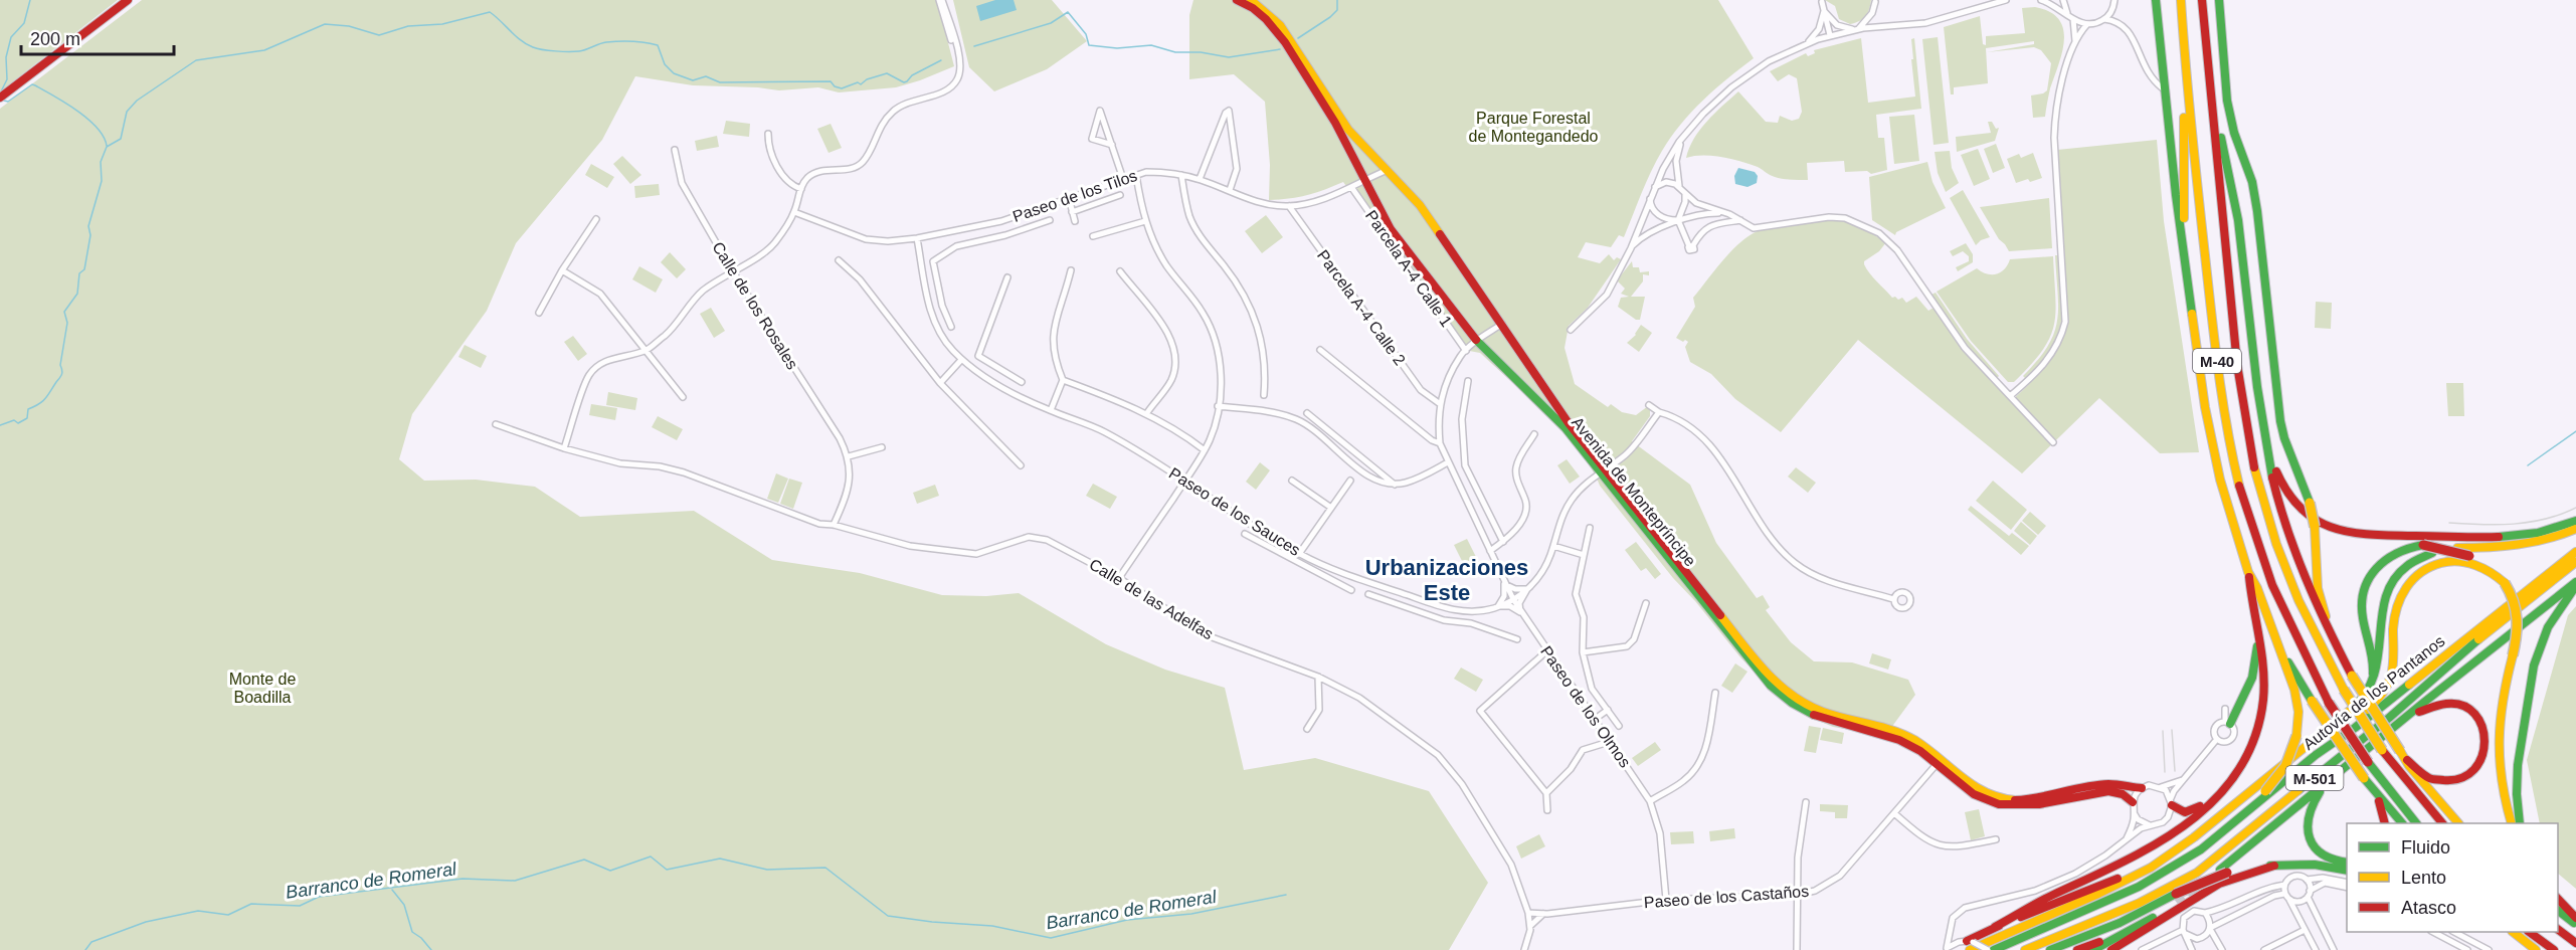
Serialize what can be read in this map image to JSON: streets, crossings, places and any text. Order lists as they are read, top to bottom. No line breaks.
{"streets":{"main road":["M-40","Avenida de Montepríncipe","Autovía de los Pantanos","M-501"],"street":["Paseo de los Tilos","Parcela A-4 Calle 1","Calle de los Rosales","Parcela A-4 Calle 2","Paseo de los Sauces","Calle de las Adelfas","Paseo de los Olmos","Paseo de los Castaños"]},"crossings":[["Paseo de los Tilos","Parcela A-4 Calle 1"],["Paseo de los Tilos","Parcela A-4 Calle 2"],["Paseo de los Tilos","Avenida de Montepríncipe"],["Paseo de los Tilos","Paseo de los Sauces"],["Parcela A-4 Calle 1","Paseo de los Olmos"],["Calle de los Rosales","Calle de las Adelfas"],["Parcela A-4 Calle 2","Paseo de los Olmos"],["Avenida de Montepríncipe","Paseo de los Sauces"],["Avenida de Montepríncipe","Paseo de los Olmos"],["Avenida de Montepríncipe","Paseo de los Castaños"],["Paseo de los Sauces","Paseo de los Olmos"],["Calle de las Adelfas","Paseo de los Castaños"],["Paseo de los Olmos","Paseo de los Castaños"]],"districts":["Urbanizaciones Este"],"water":["Barranco de Romeral"],"parks":["Parque Forestal de Montegandedo","Monte de Boadilla"],"legend":["Fluido","Lento","Atasco"],"scale_bar":"200 m"}
